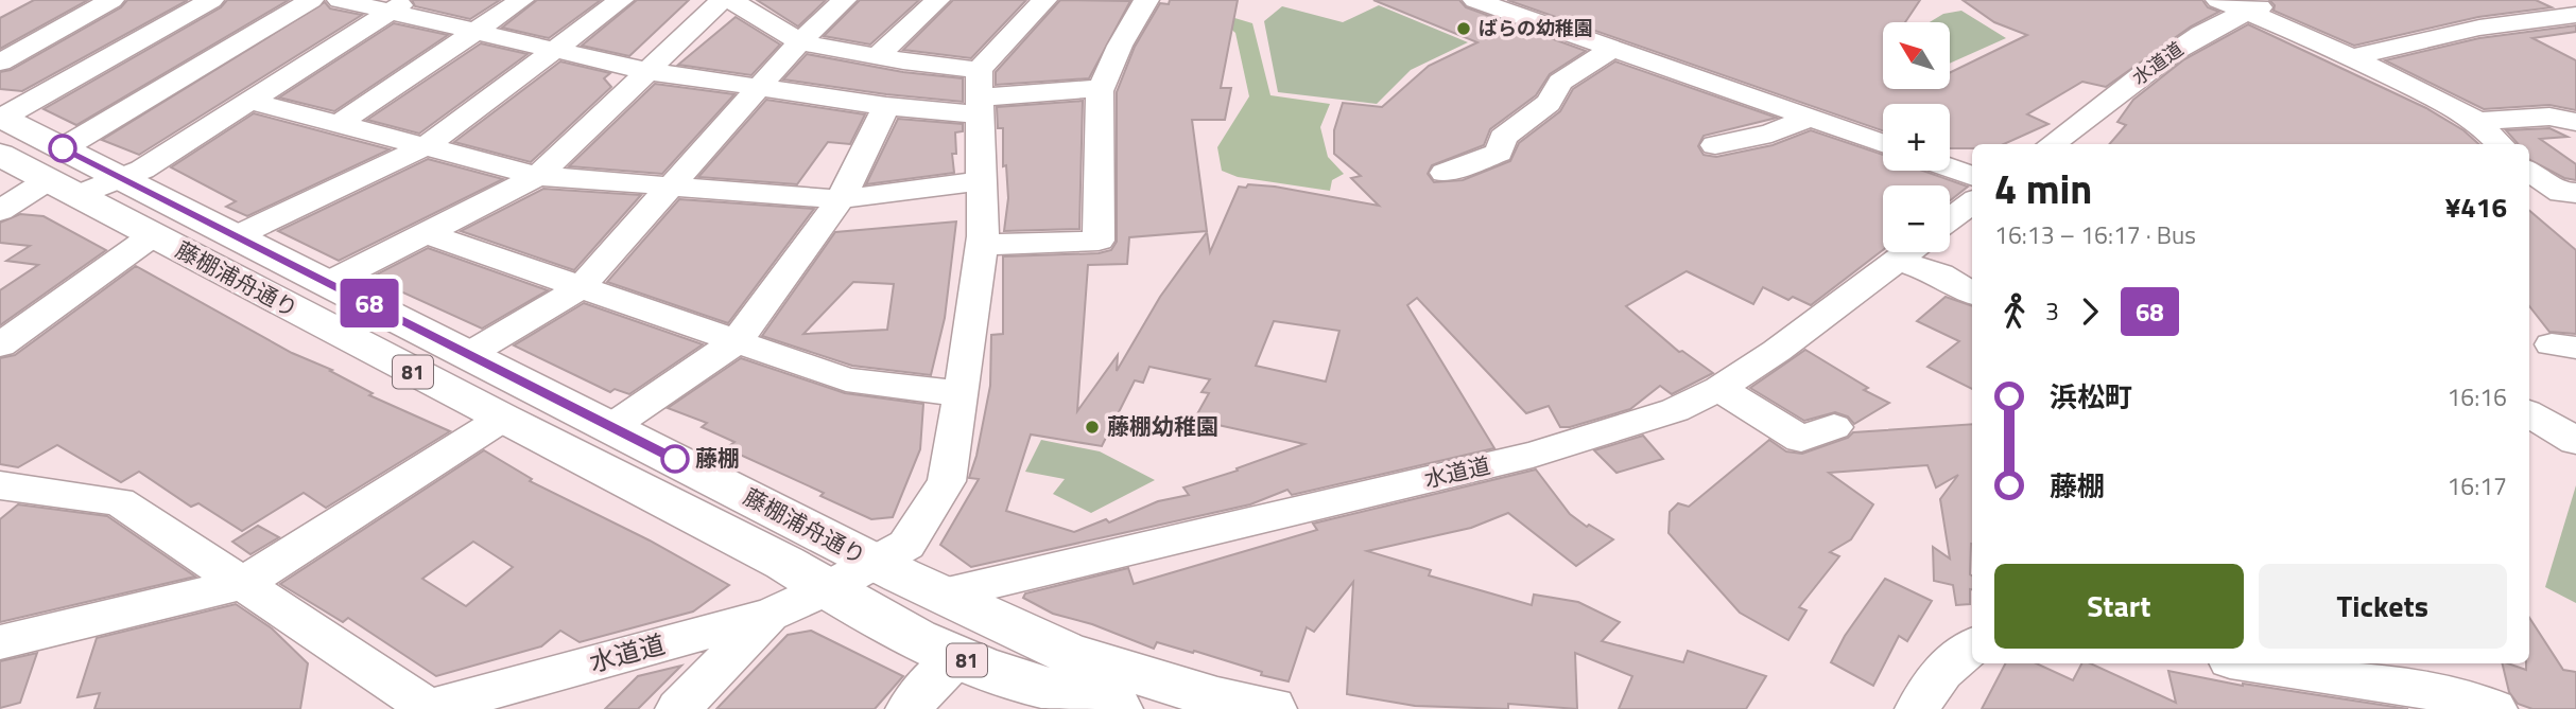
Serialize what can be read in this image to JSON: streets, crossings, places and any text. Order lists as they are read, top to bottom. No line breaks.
{"streets":{"main road":["藤棚浦舟通り","81"],"street":["水道道"]},"crossings":[["水道道","藤棚浦舟通り"]],"places":["ばらの幼稚園","藤棚幼稚園","藤棚"],"lines":["bus line 68"],"north":"top left","page":{"on_map":"68","map_buttons":["+","−"],"heading":["4 min","16:13 – 16:17 · Bus","¥416"],"legs":["3","68"],"list":[{"name":"浜松町","value":"16:16"},{"name":"藤棚","value":"16:17"}],"buttons":["Start","Tickets"]}}
